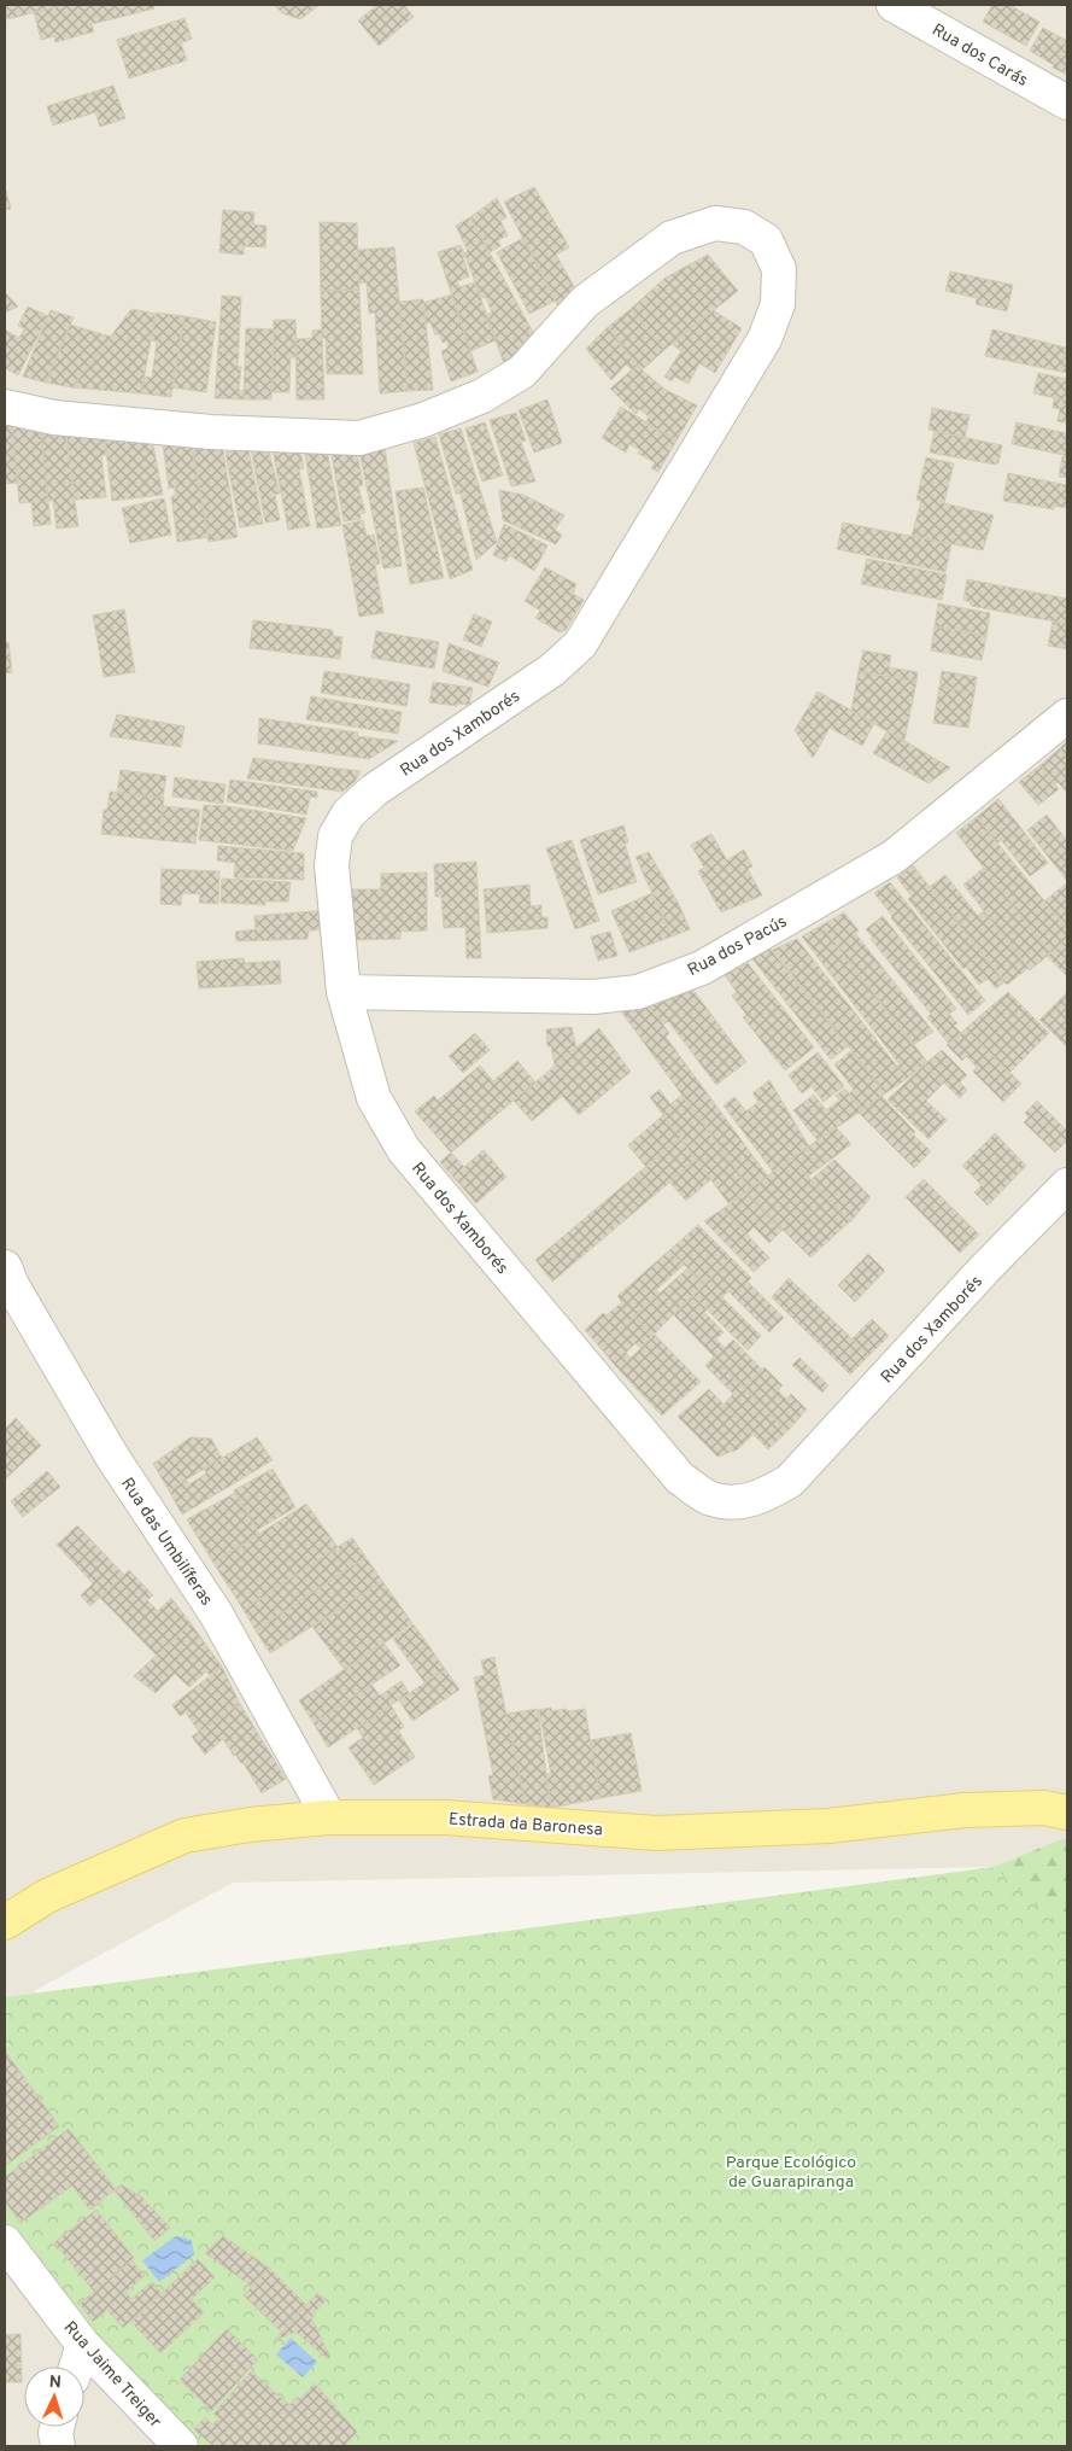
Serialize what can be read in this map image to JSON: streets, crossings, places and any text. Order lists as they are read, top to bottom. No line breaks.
{"streets":{"main road":["Estrada da Baronesa"],"street":["Rua dos Carás","Rua dos Xamborés","Rua dos Pacús","Rua das Umbilíferas","Rua Jaime Treiger"]},"crossings":[["Rua dos Xamborés","Rua dos Pacús"],["Rua das Umbilíferas","Estrada da Baronesa"]],"parks":["Parque Ecológico de Guarapiranga"],"north":"top"}
